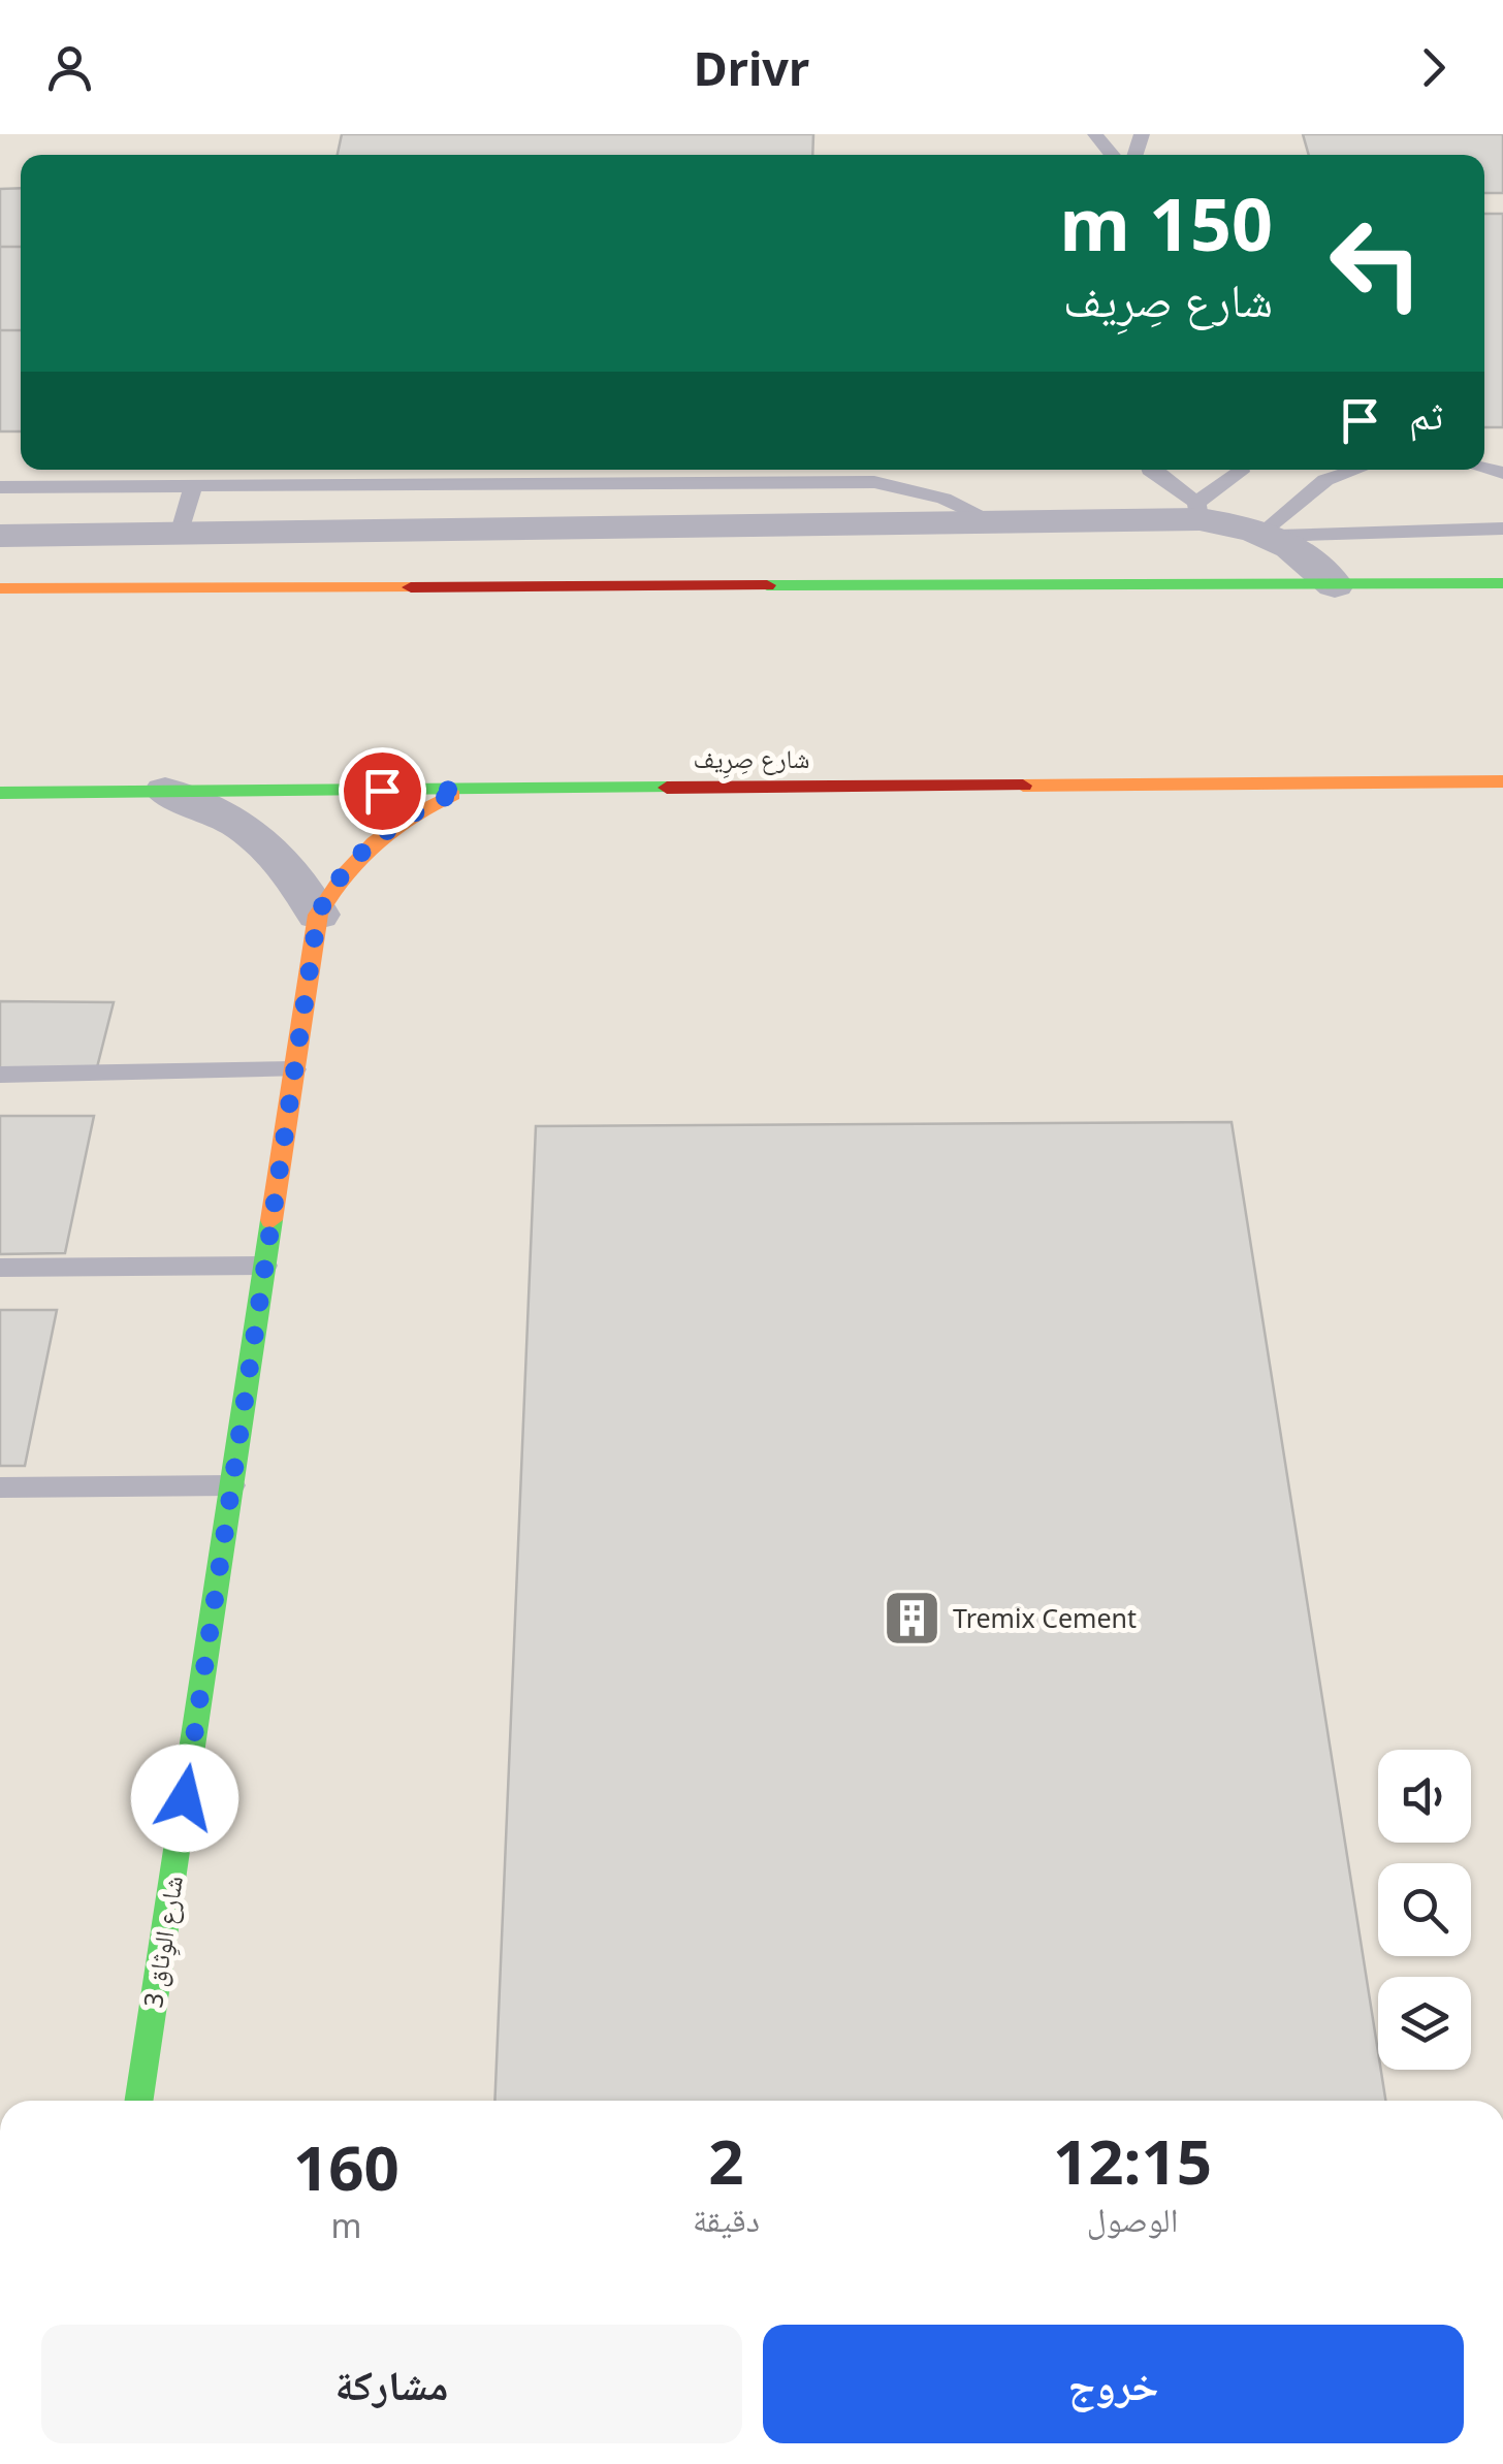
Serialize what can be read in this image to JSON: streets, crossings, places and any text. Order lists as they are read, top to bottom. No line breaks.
{"streets":{"street":["شارع صِرِيف","شارع الوِثاق 3"]},"crossings":[["شارع صِرِيف","شارع الوِثاق 3"]],"places":{"building":["Tremix Cement"]},"page":{"header":"Drivr","turn":["150 m","شارع صِرِيف"],"then":"ثم","eta":["12:15","الوصول","2","دقيقة","160","m"],"buttons":["خروج","مشاركة"]}}
